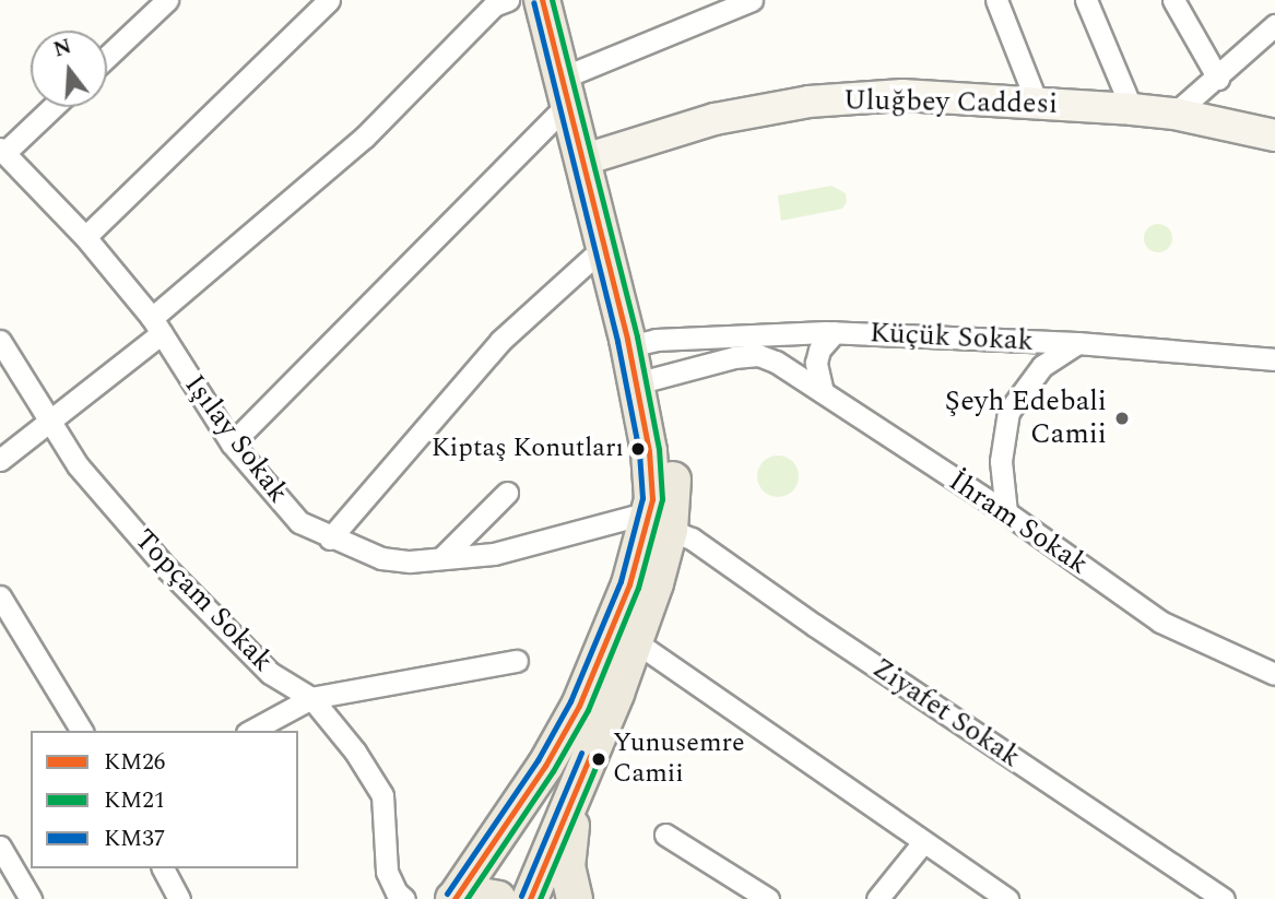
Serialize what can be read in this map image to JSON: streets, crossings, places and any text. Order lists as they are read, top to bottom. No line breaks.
{"streets":{"street":["Uluğbey Caddesi","Küçük Sokak","Işılay Sokak","İhram Sokak","Topçam Sokak","Ziyafet Sokak"]},"crossings":[["Işılay Sokak","Ziyafet Sokak"]],"places":["Şeyh Edebali Camii","Kiptaş Konutları","Yunusemre Cami̇i̇"],"lines":["transit line KM26","transit line KM21","transit line KM37"],"legend":["KM26","KM21","KM37"],"north":"top"}
